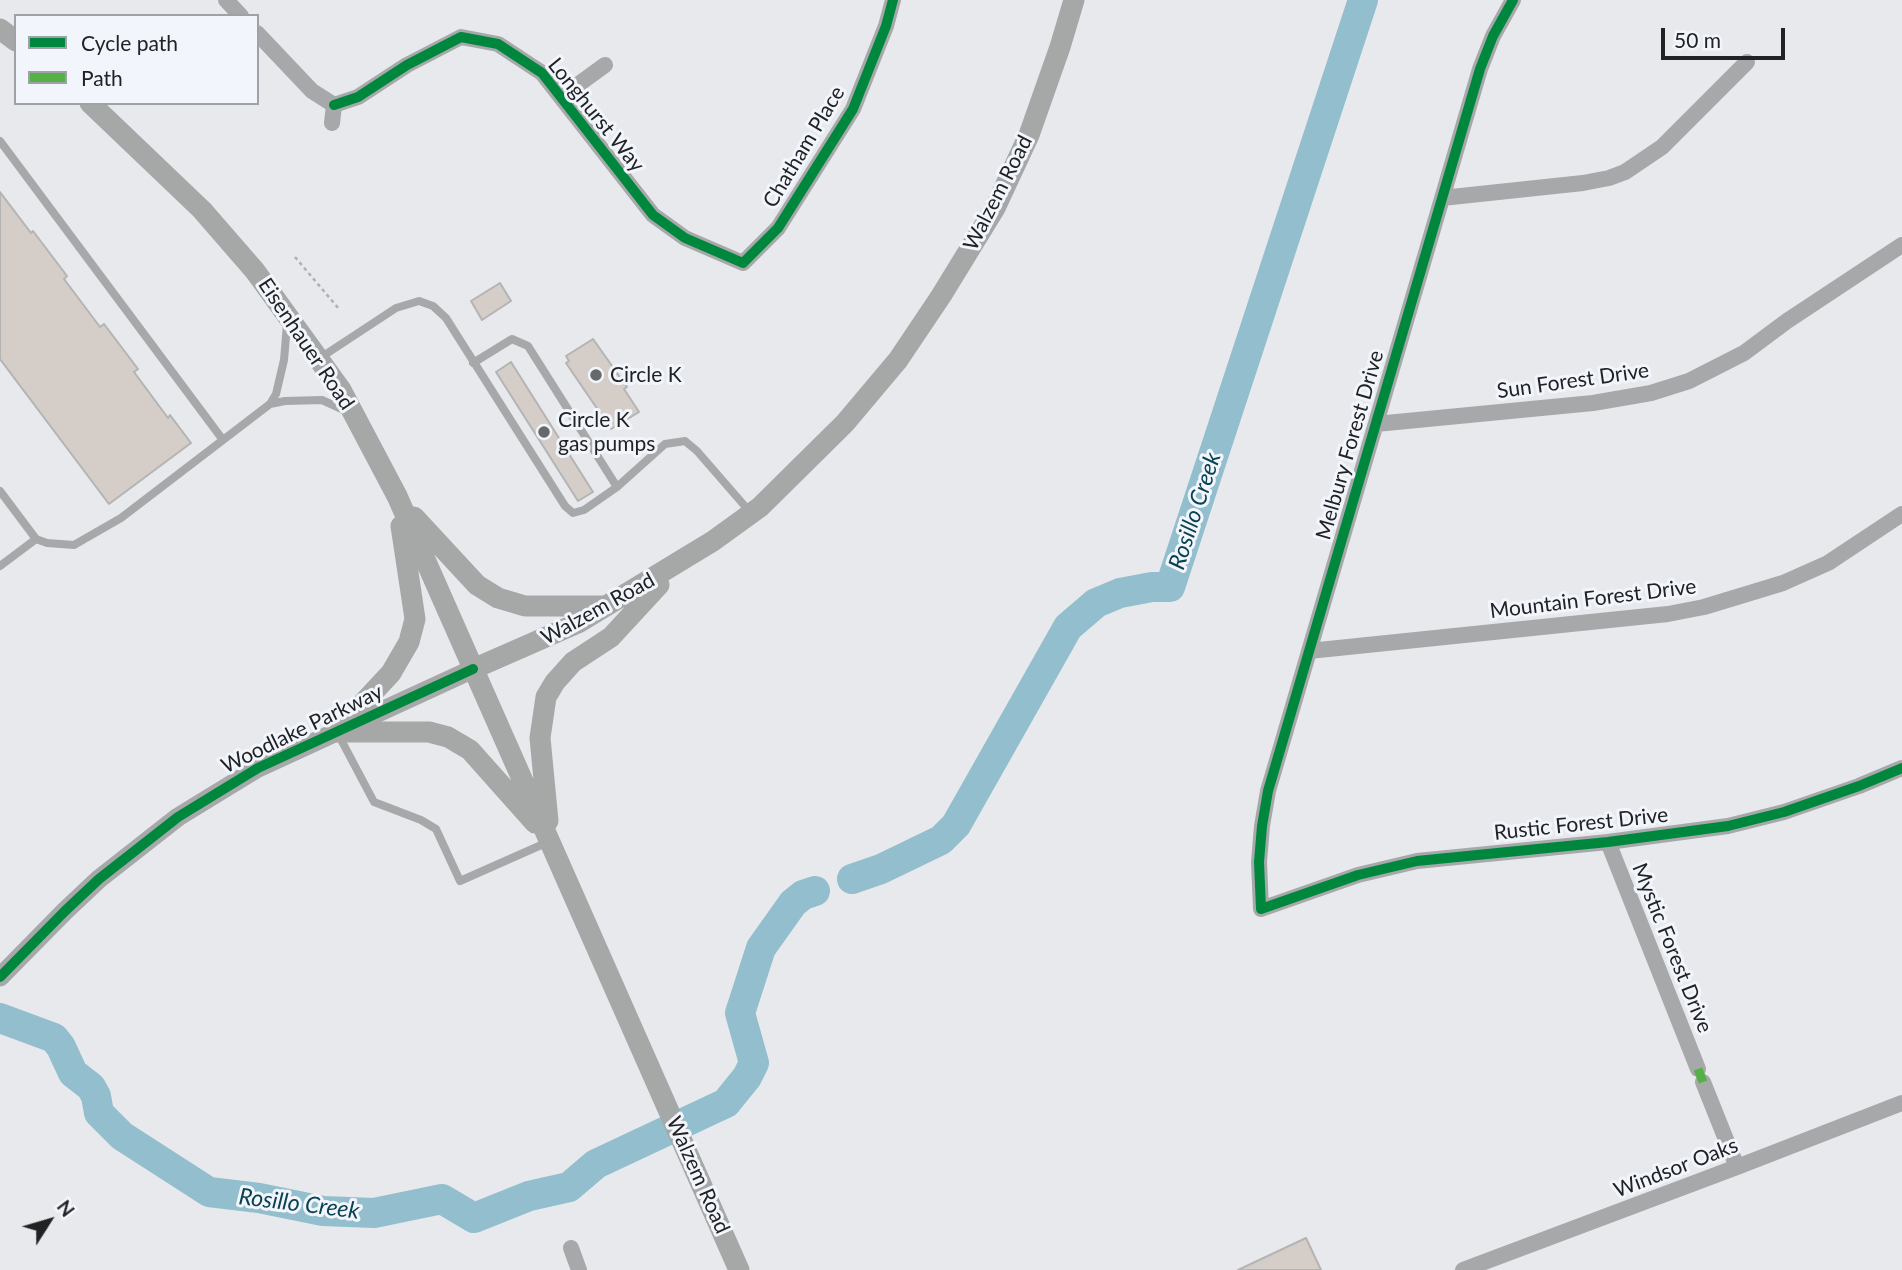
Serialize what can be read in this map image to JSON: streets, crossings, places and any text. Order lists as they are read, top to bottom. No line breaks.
{"streets":{"main road":["Walzem Road","Eisenhauer Road"],"street":["Longhurst Way","Chatham Place","Sun Forest Drive","Melbury Forest Drive","Mountain Forest Drive","Woodlake Parkway","Rustic Forest Drive","Mystic Forest Drive","Windsor Oaks"]},"crossings":[["Longhurst Way","Chatham Place"],["Walzem Road","Eisenhauer Road"],["Walzem Road","Woodlake Parkway"],["Eisenhauer Road","Woodlake Parkway"],["Sun Forest Drive","Melbury Forest Drive"],["Melbury Forest Drive","Mountain Forest Drive"],["Melbury Forest Drive","Rustic Forest Drive"],["Rustic Forest Drive","Mystic Forest Drive"],["Mystic Forest Drive","Windsor Oaks"]],"water":["Rosillo Creek"],"places":["Circle K","Circle K gas pumps"],"legend":["Cycle path","Path"],"scale_bar":"50 m","north":"top right"}
